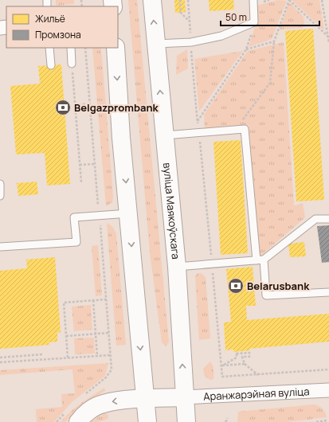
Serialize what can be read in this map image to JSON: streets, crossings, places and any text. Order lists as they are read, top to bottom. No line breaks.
{"streets":{"main road":["вуліца Маякоўскага"],"street":["Аранжарэйная вуліца"]},"crossings":[["вуліца Маякоўскага","Аранжарэйная вуліца"]],"places":{"bank":["Belgazprombank","Belarusbank"]},"legend":["Жильё","Промзона"],"scale_bar":"50 m"}
